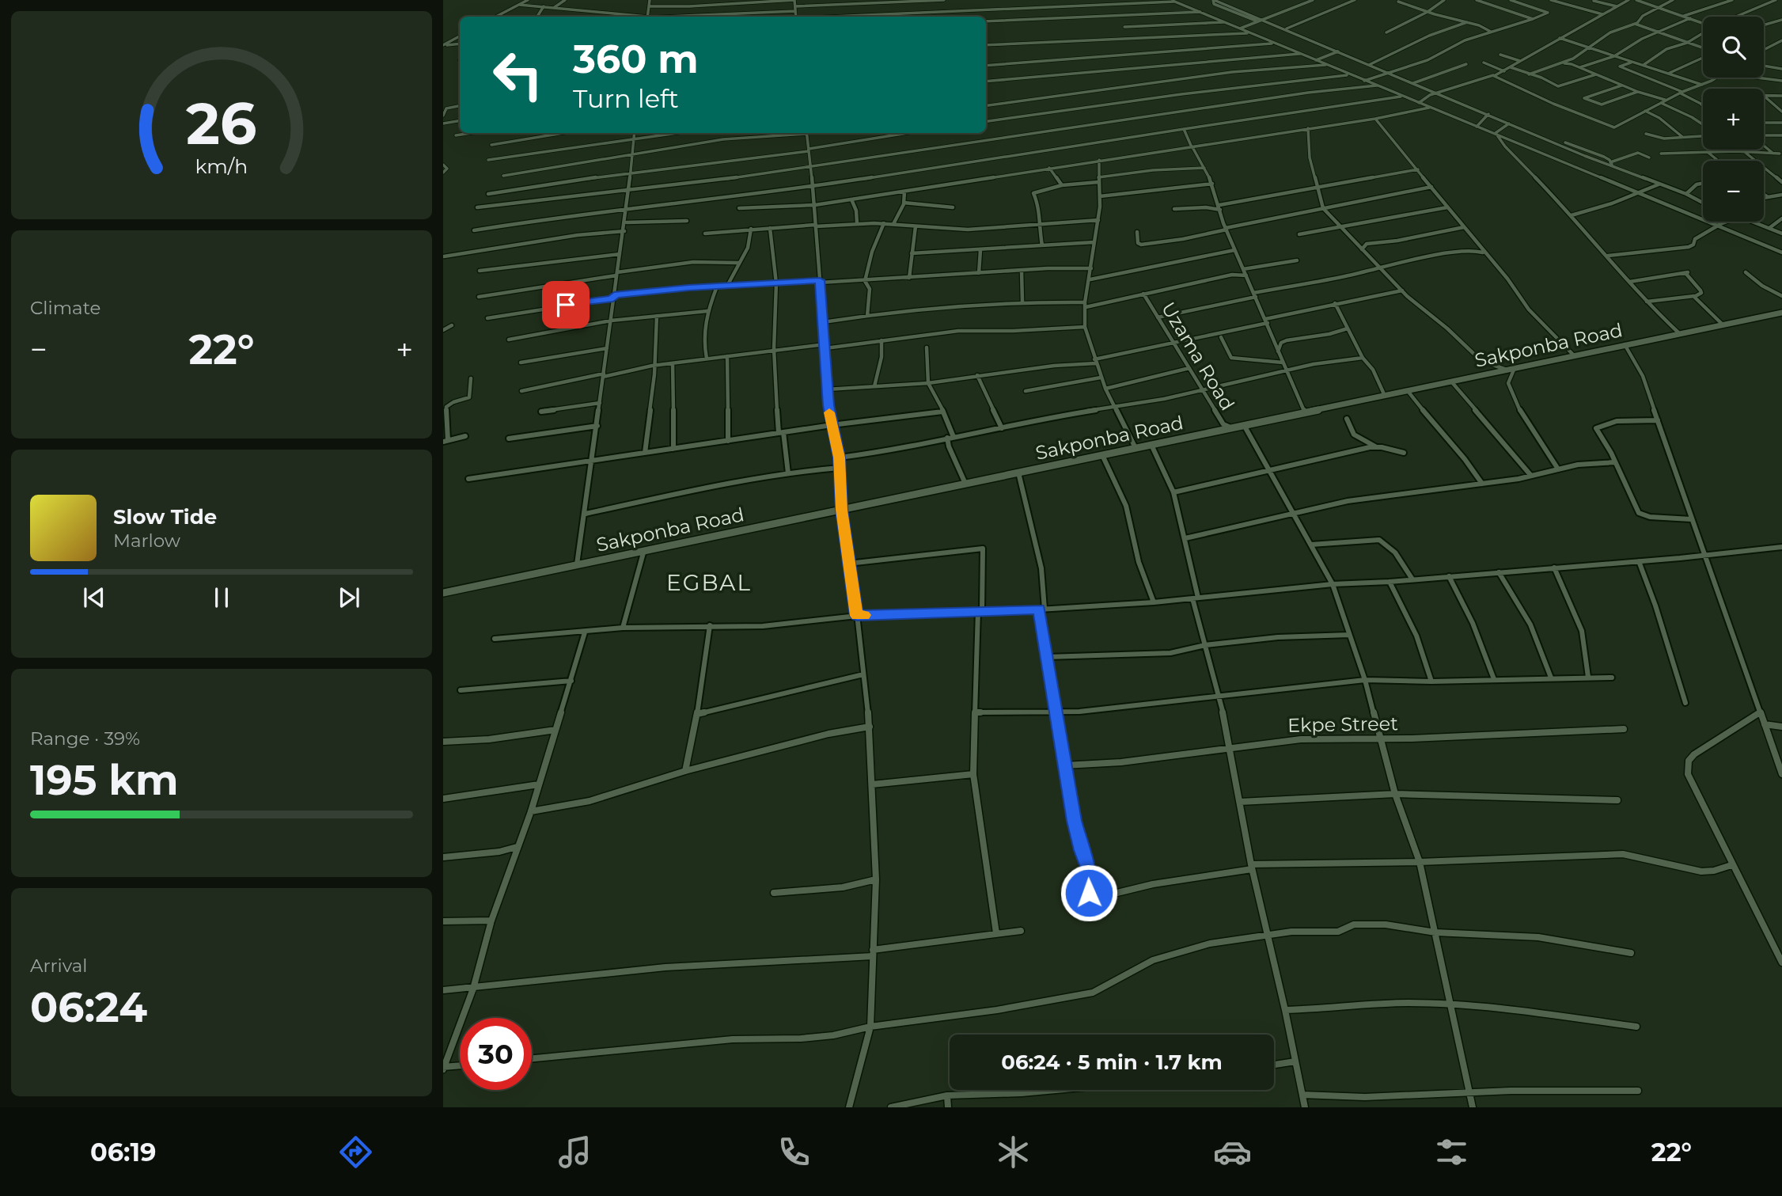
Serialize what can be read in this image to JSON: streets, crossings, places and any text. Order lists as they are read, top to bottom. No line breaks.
{"streets":{"main road":["Sakponba Road"],"street":["Uzama Road","Ekpe Street"]},"crossings":[["Sakponba Road","Uzama Road"]],"districts":["EGBAL"],"page":{"map_buttons":["+","−"],"turn":["360 m","Turn left"],"tile":["Climate",["Range · 39%","195 km"],["Arrival","06:24"]],"heat":["−","22°","+"],"song":["Slow Tide","Marlow"],"limit":"30","trip":"06:24 · 5 min · 1.7 km","tabs":["06:19","22°"],"gauge":["26","km/h"]}}
